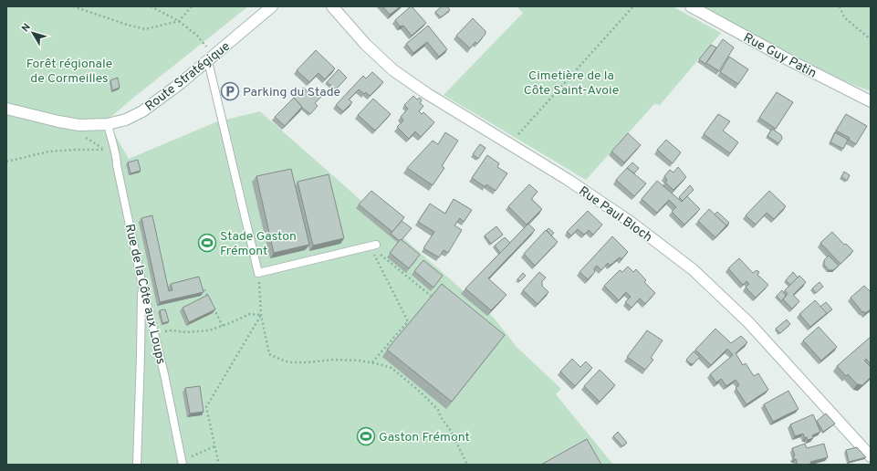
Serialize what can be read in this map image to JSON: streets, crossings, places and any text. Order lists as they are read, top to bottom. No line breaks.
{"streets":{"street":["Rue Guy Patin","Route Stratégique","Rue Paul Bloch"],"lane":["Rue de la Côte aux Loups"]},"crossings":[["Route Stratégique","Rue de la Côte aux Loups"]],"parks":["Forêt régionale de Cormeilles","Cimetière de la Côte Saint-Avoie"],"places":{"parking":["Parking du Stade"],"sports":["Stade Gaston Frémont","Gaston Frémont"]},"north":"top left"}
